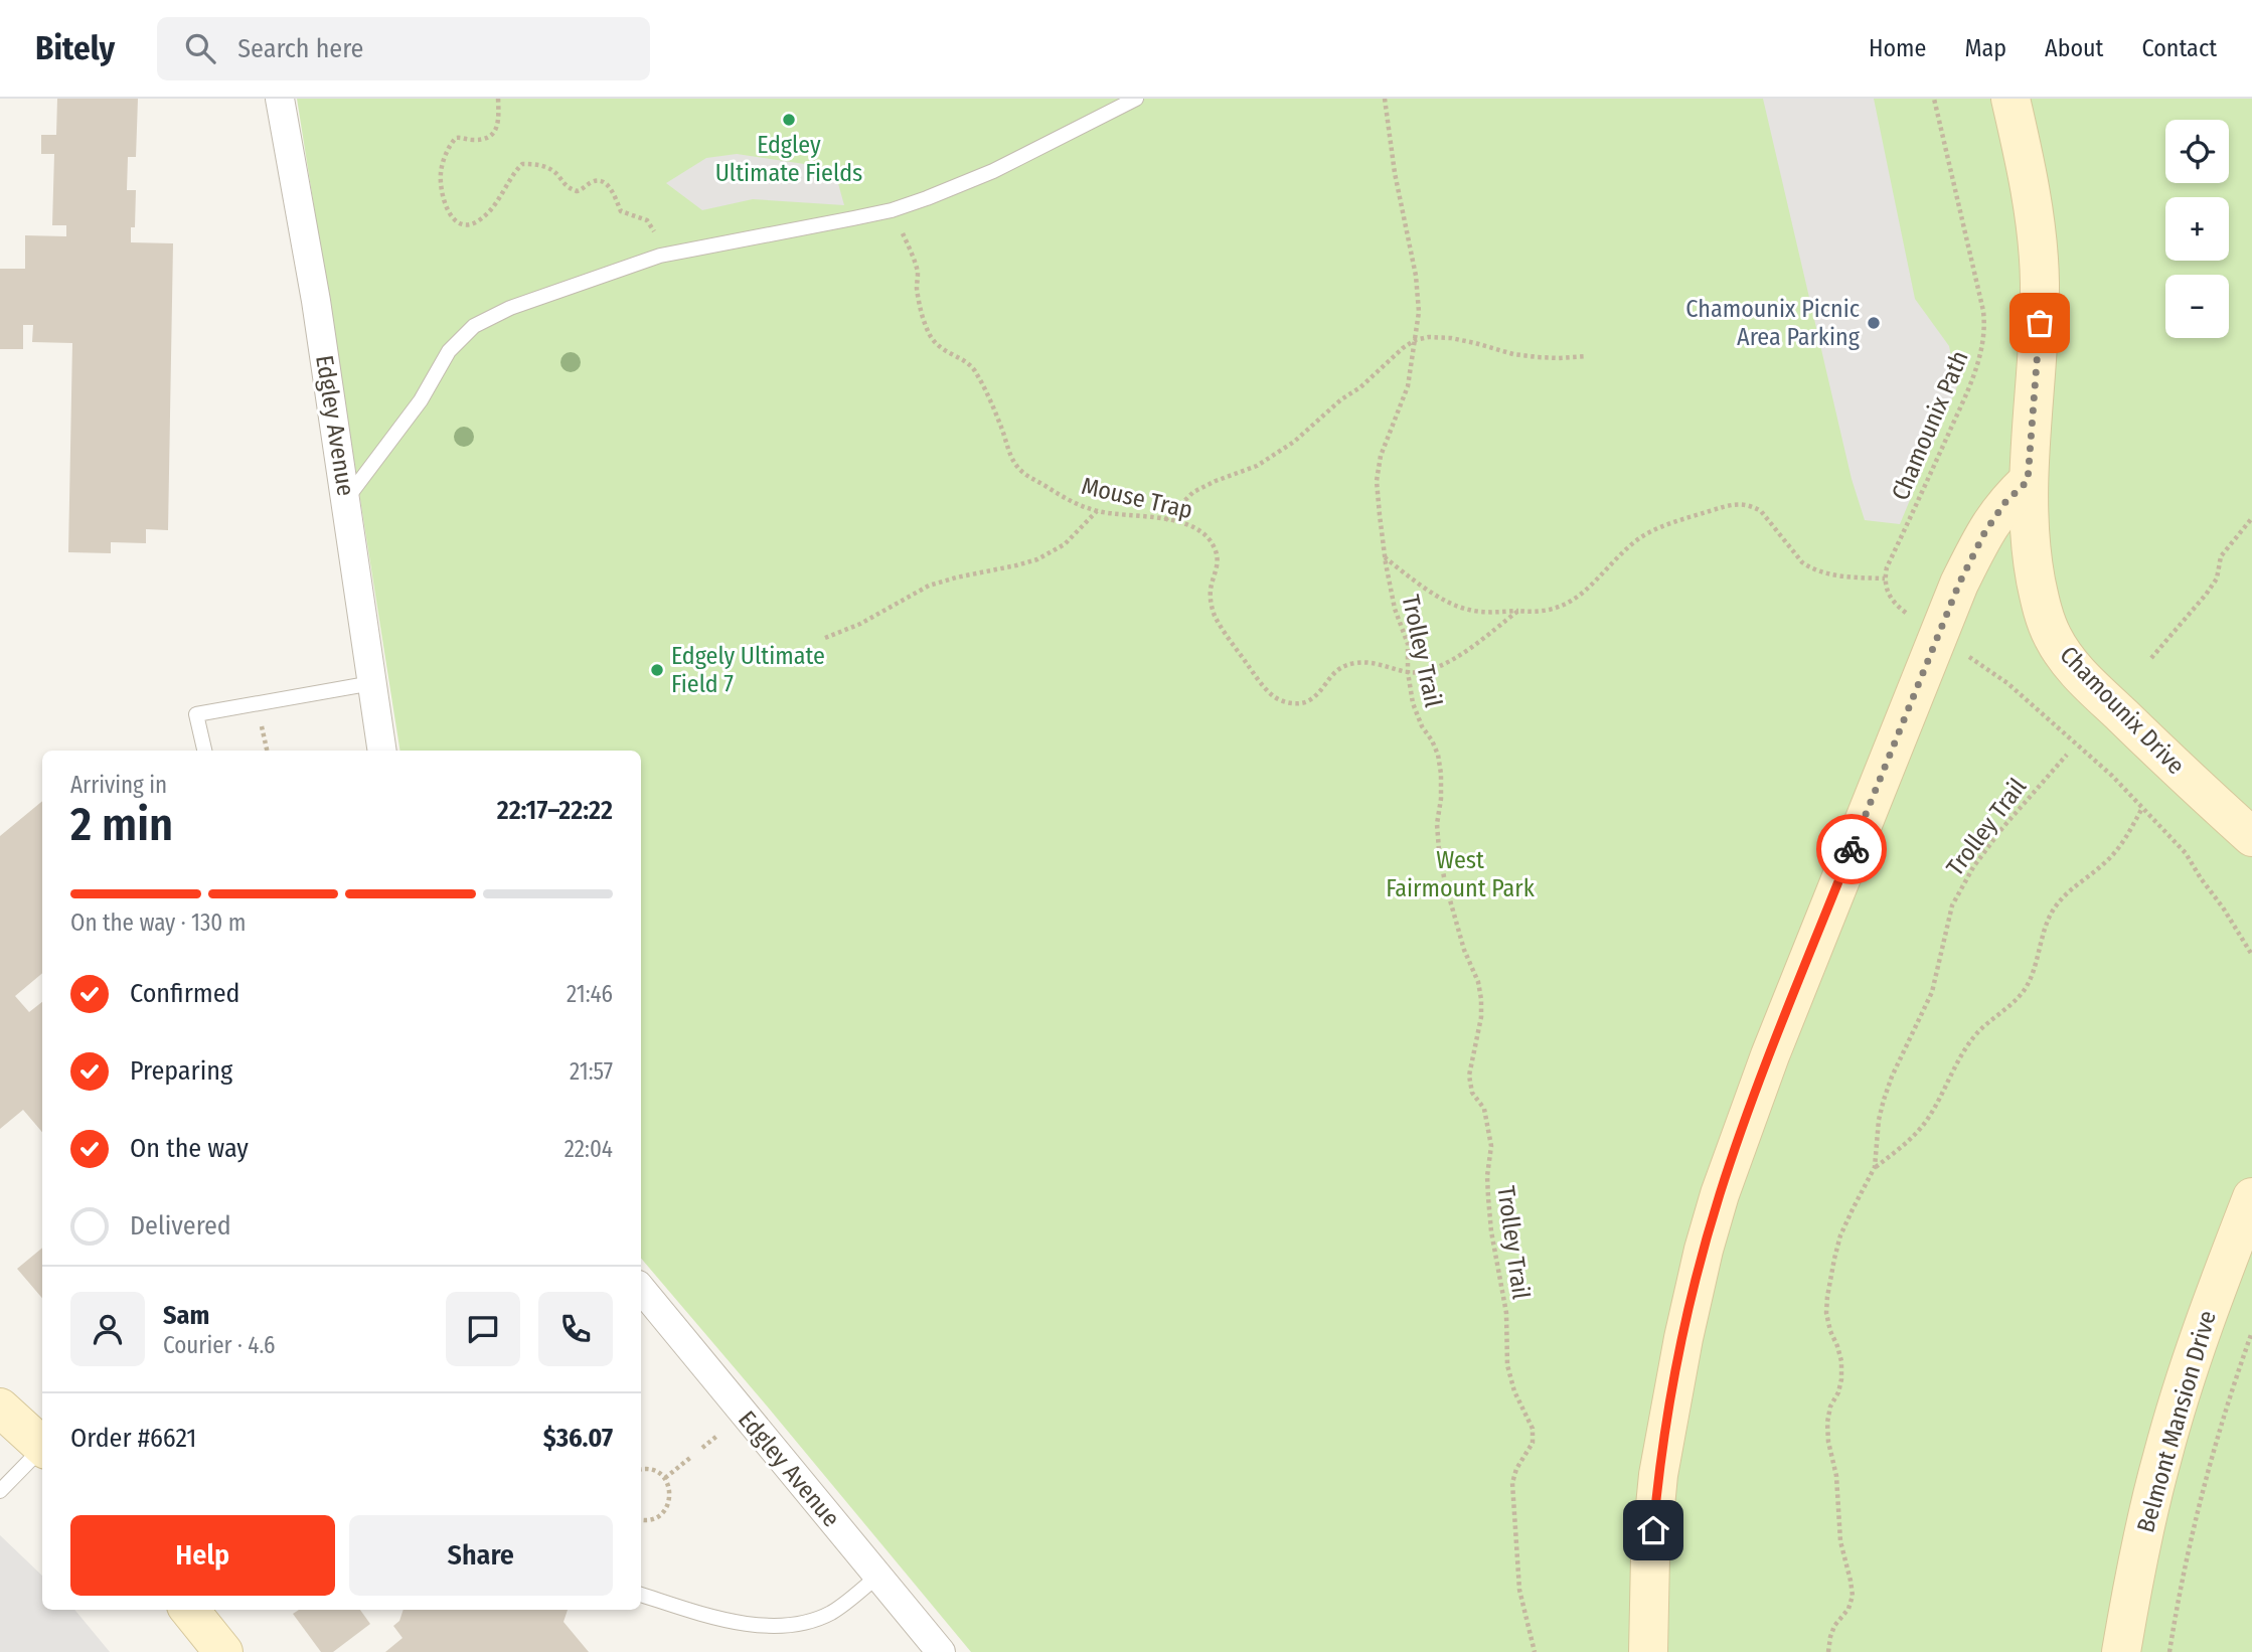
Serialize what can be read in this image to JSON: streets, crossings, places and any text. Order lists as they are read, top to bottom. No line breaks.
{"streets":{"street":["Edgley Avenue","Chamounix Drive","Belmont Mansion Drive"],"path":["Chamounix Path","Mouse Trap","Trolley Trail"]},"crossings":[["Mouse Trap","Trolley Trail"]],"parks":["West Fairmount Park"],"places":["Edgley Ultimate Fields","Chamounix Picnic Area Parking","Edgely Ultimate Field 7"],"page":{"header":"Bitely","search":"Search here","nav":["Home","Map","About","Contact"],"map_buttons":["+","−"],"heading":["2 min","Arriving in","22:17–22:22"],"panel":["Sam","Courier · 4.6","Order #6621","$36.07"],"bar":"On the way · 130 m","list":[["Confirmed","21:46"],["Preparing","21:57"],["On the way","22:04"],"Delivered"],"buttons":["Help","Share"]}}
